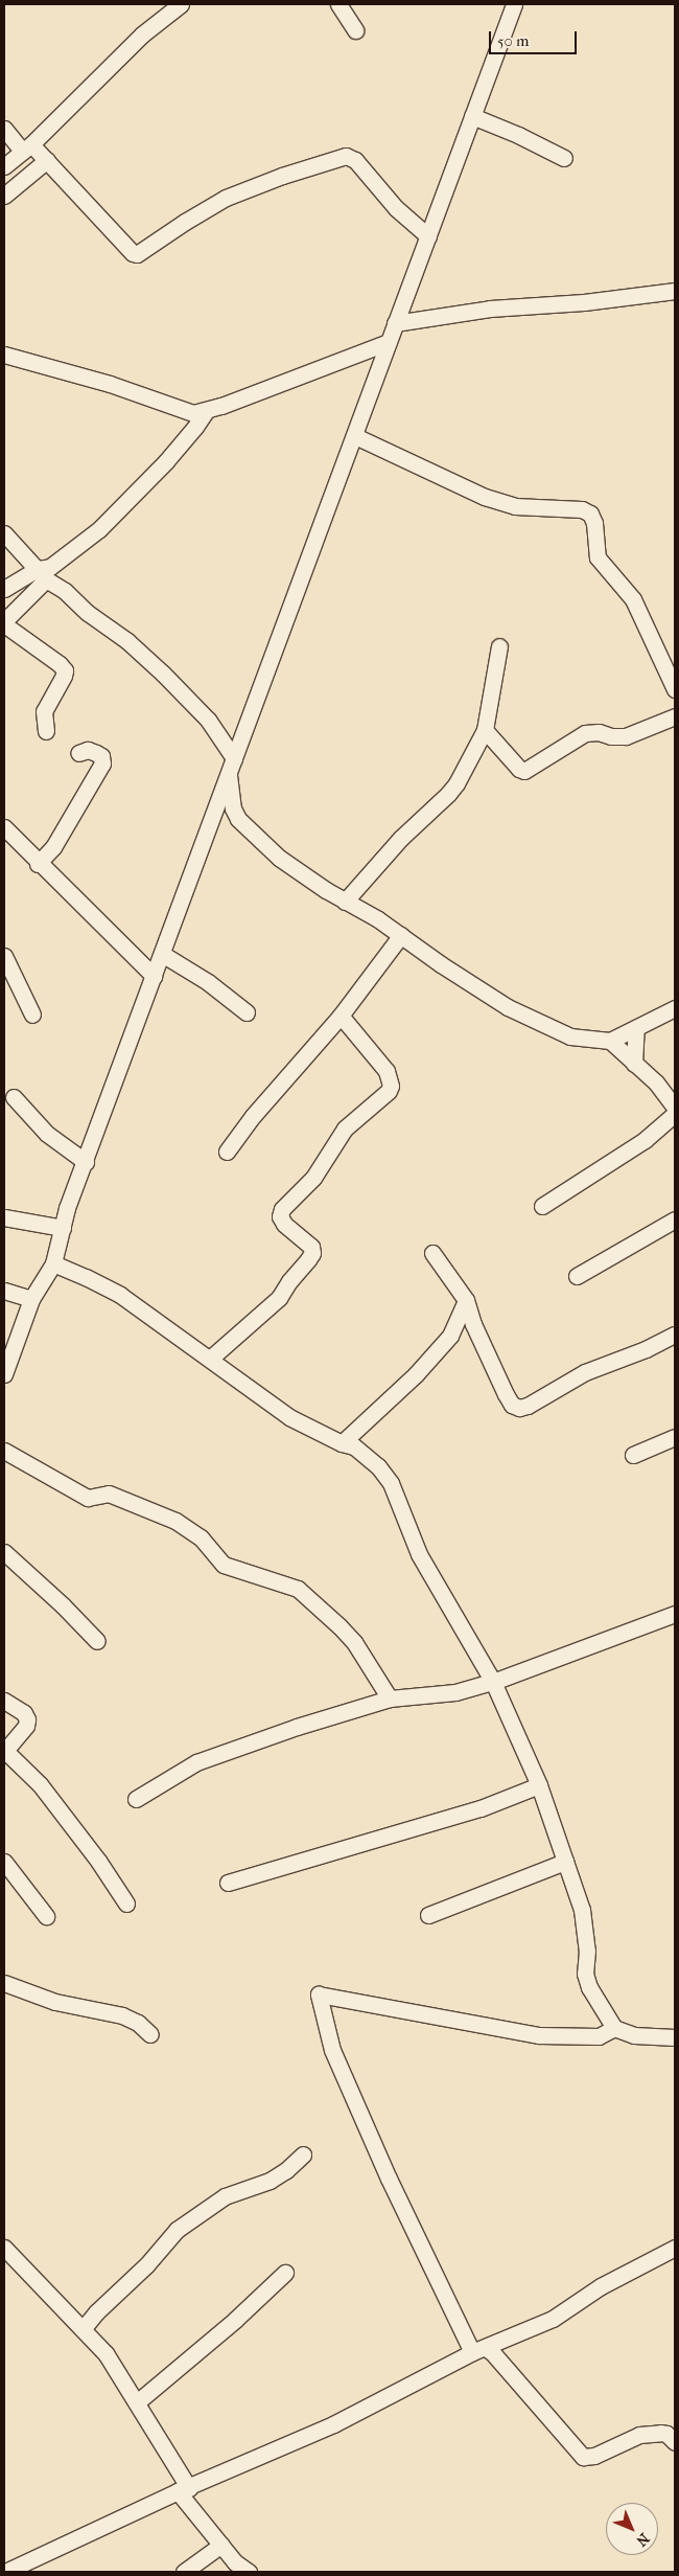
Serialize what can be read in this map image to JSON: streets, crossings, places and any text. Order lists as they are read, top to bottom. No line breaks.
{"scale_bar":"50 m","north":"bottom right"}
